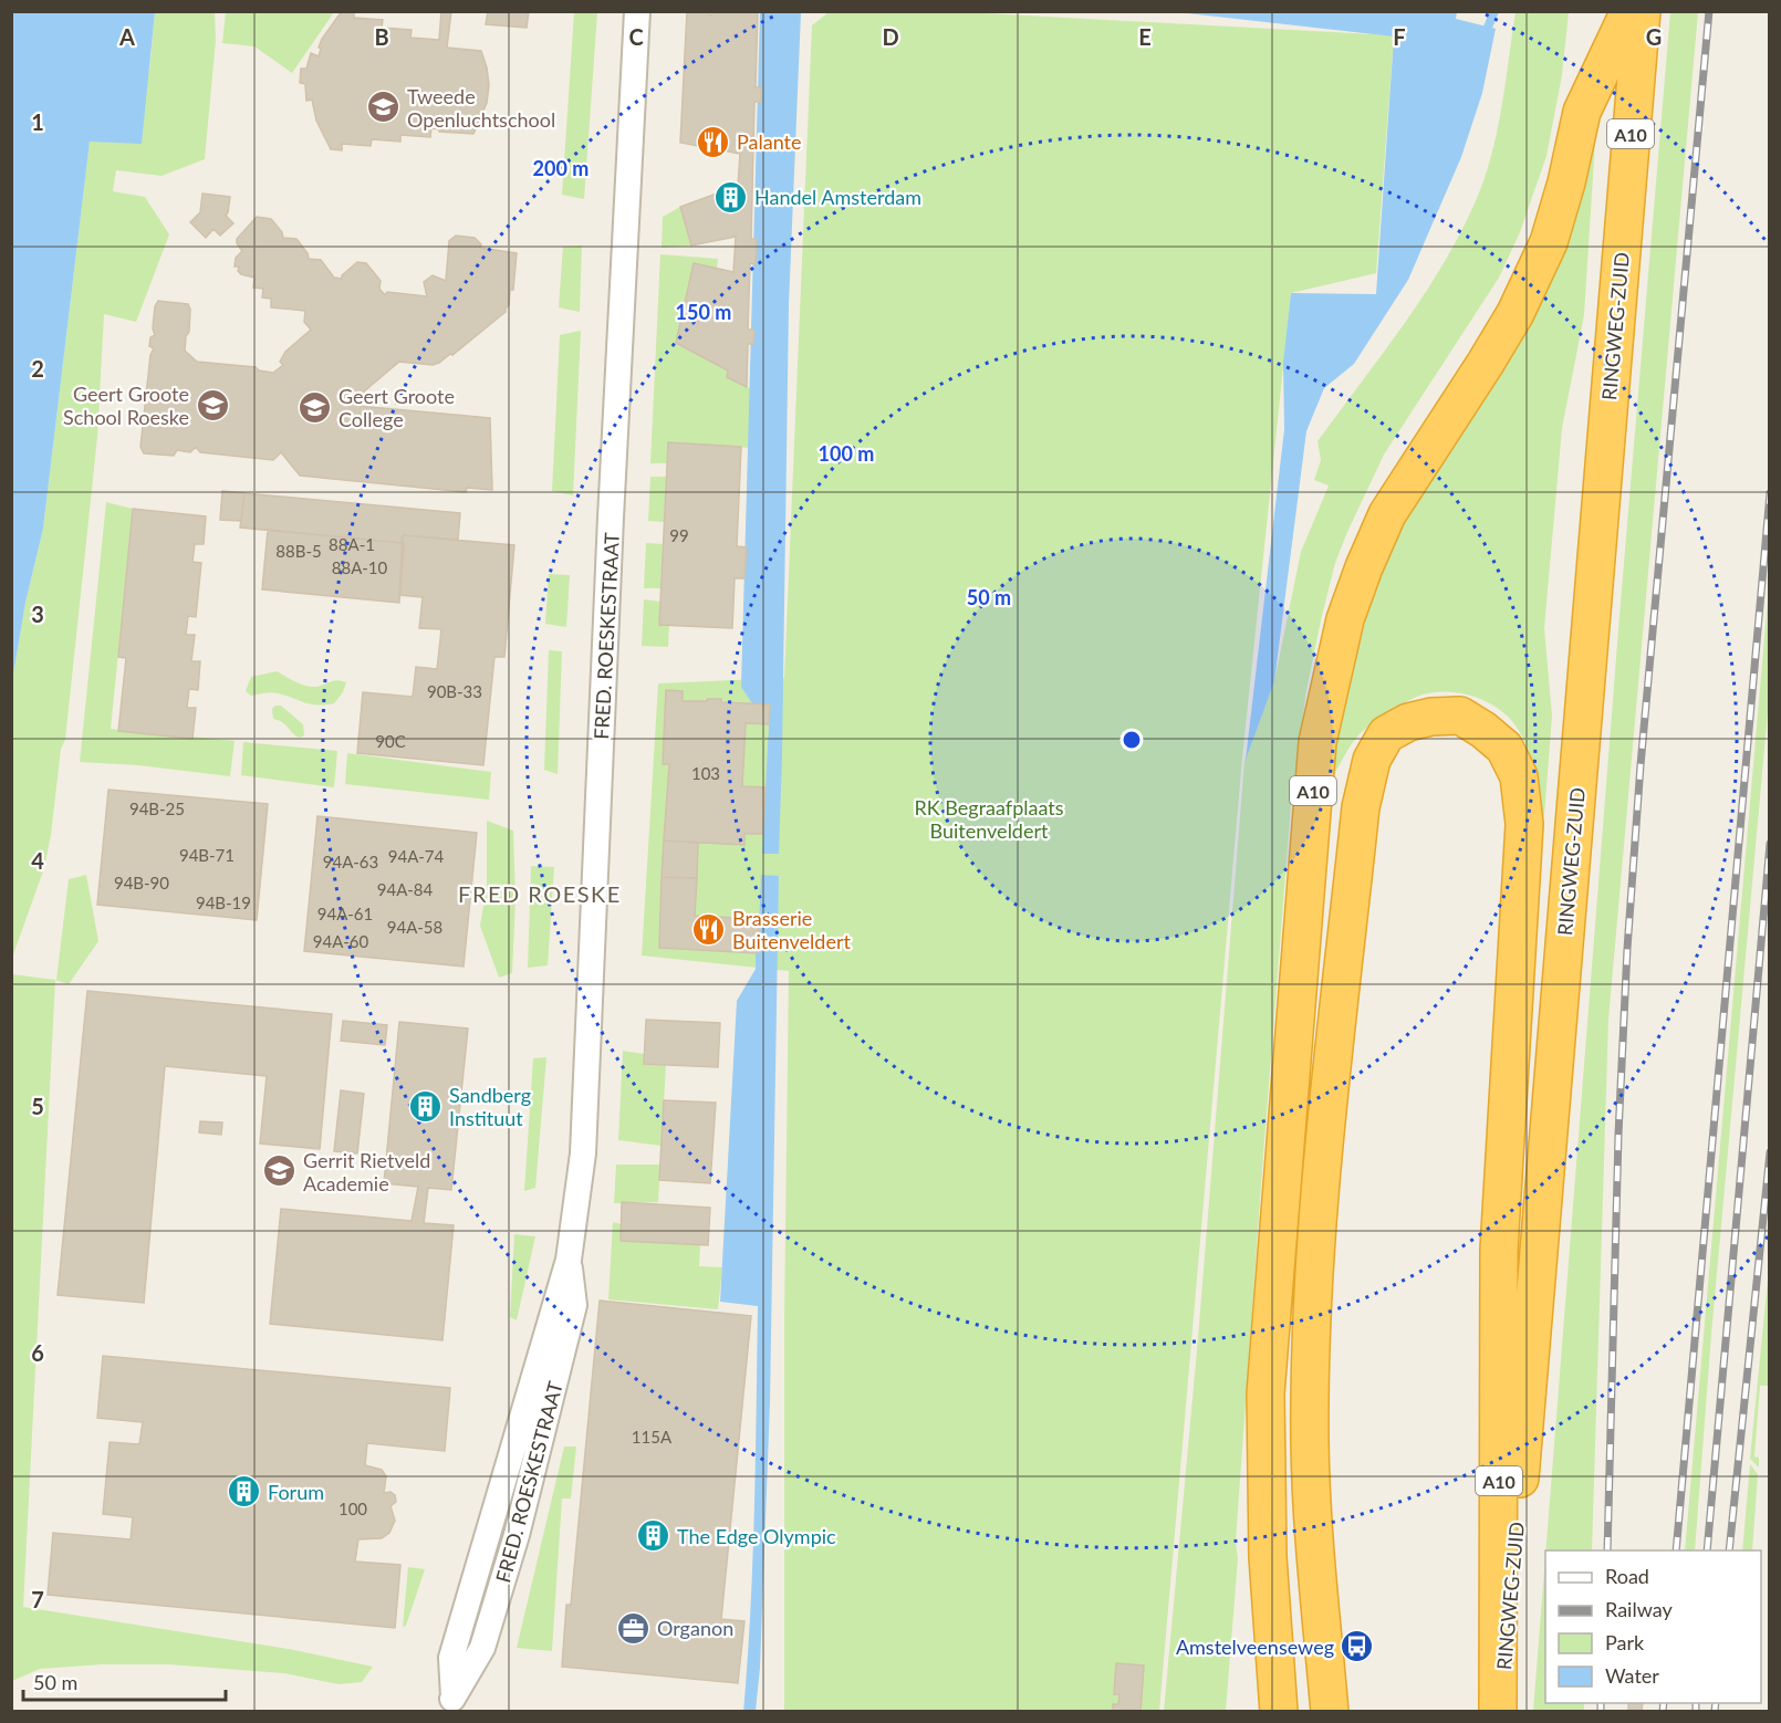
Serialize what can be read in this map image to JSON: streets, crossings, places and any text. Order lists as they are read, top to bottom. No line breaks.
{"streets":{"highway":["A10","RINGWEG-ZUID"],"street":["FRED. ROESKESTRAAT"]},"crossings":[["A10","RINGWEG-ZUID"]],"districts":["FRED ROESKE"],"parks":["RK Begraafplaats Buitenveldert"],"places":{"school or university":["Tweede Openluchtschool","Geert Groote School Roeske","Geert Groote College","Gerrit Rietveld Academie"],"restaurant":["Palante","Brasserie Buitenveldert"],"building":["Handel Amsterdam","Sandberg Instituut","Forum","The Edge Olympic"],"office":["Organon"],"bus stop":["Amstelveenseweg"]},"house_numbers":["99","88A-1","88B-5","88A-10","90B-33","90C","103","94B-25","94B-71","94A-74","94A-63","94B-90","94A-84","94B-19","94A-61","94A-58","94A-60","115A","100"],"legend":["Road","Railway","Park","Water"],"scale_bar":"50 m","grid":{"columns":["A","B","C","D","E","F","G"],"rows":["1","2","3","4","5","6","7"]},"rings":["200 m","150 m","100 m","50 m"]}
